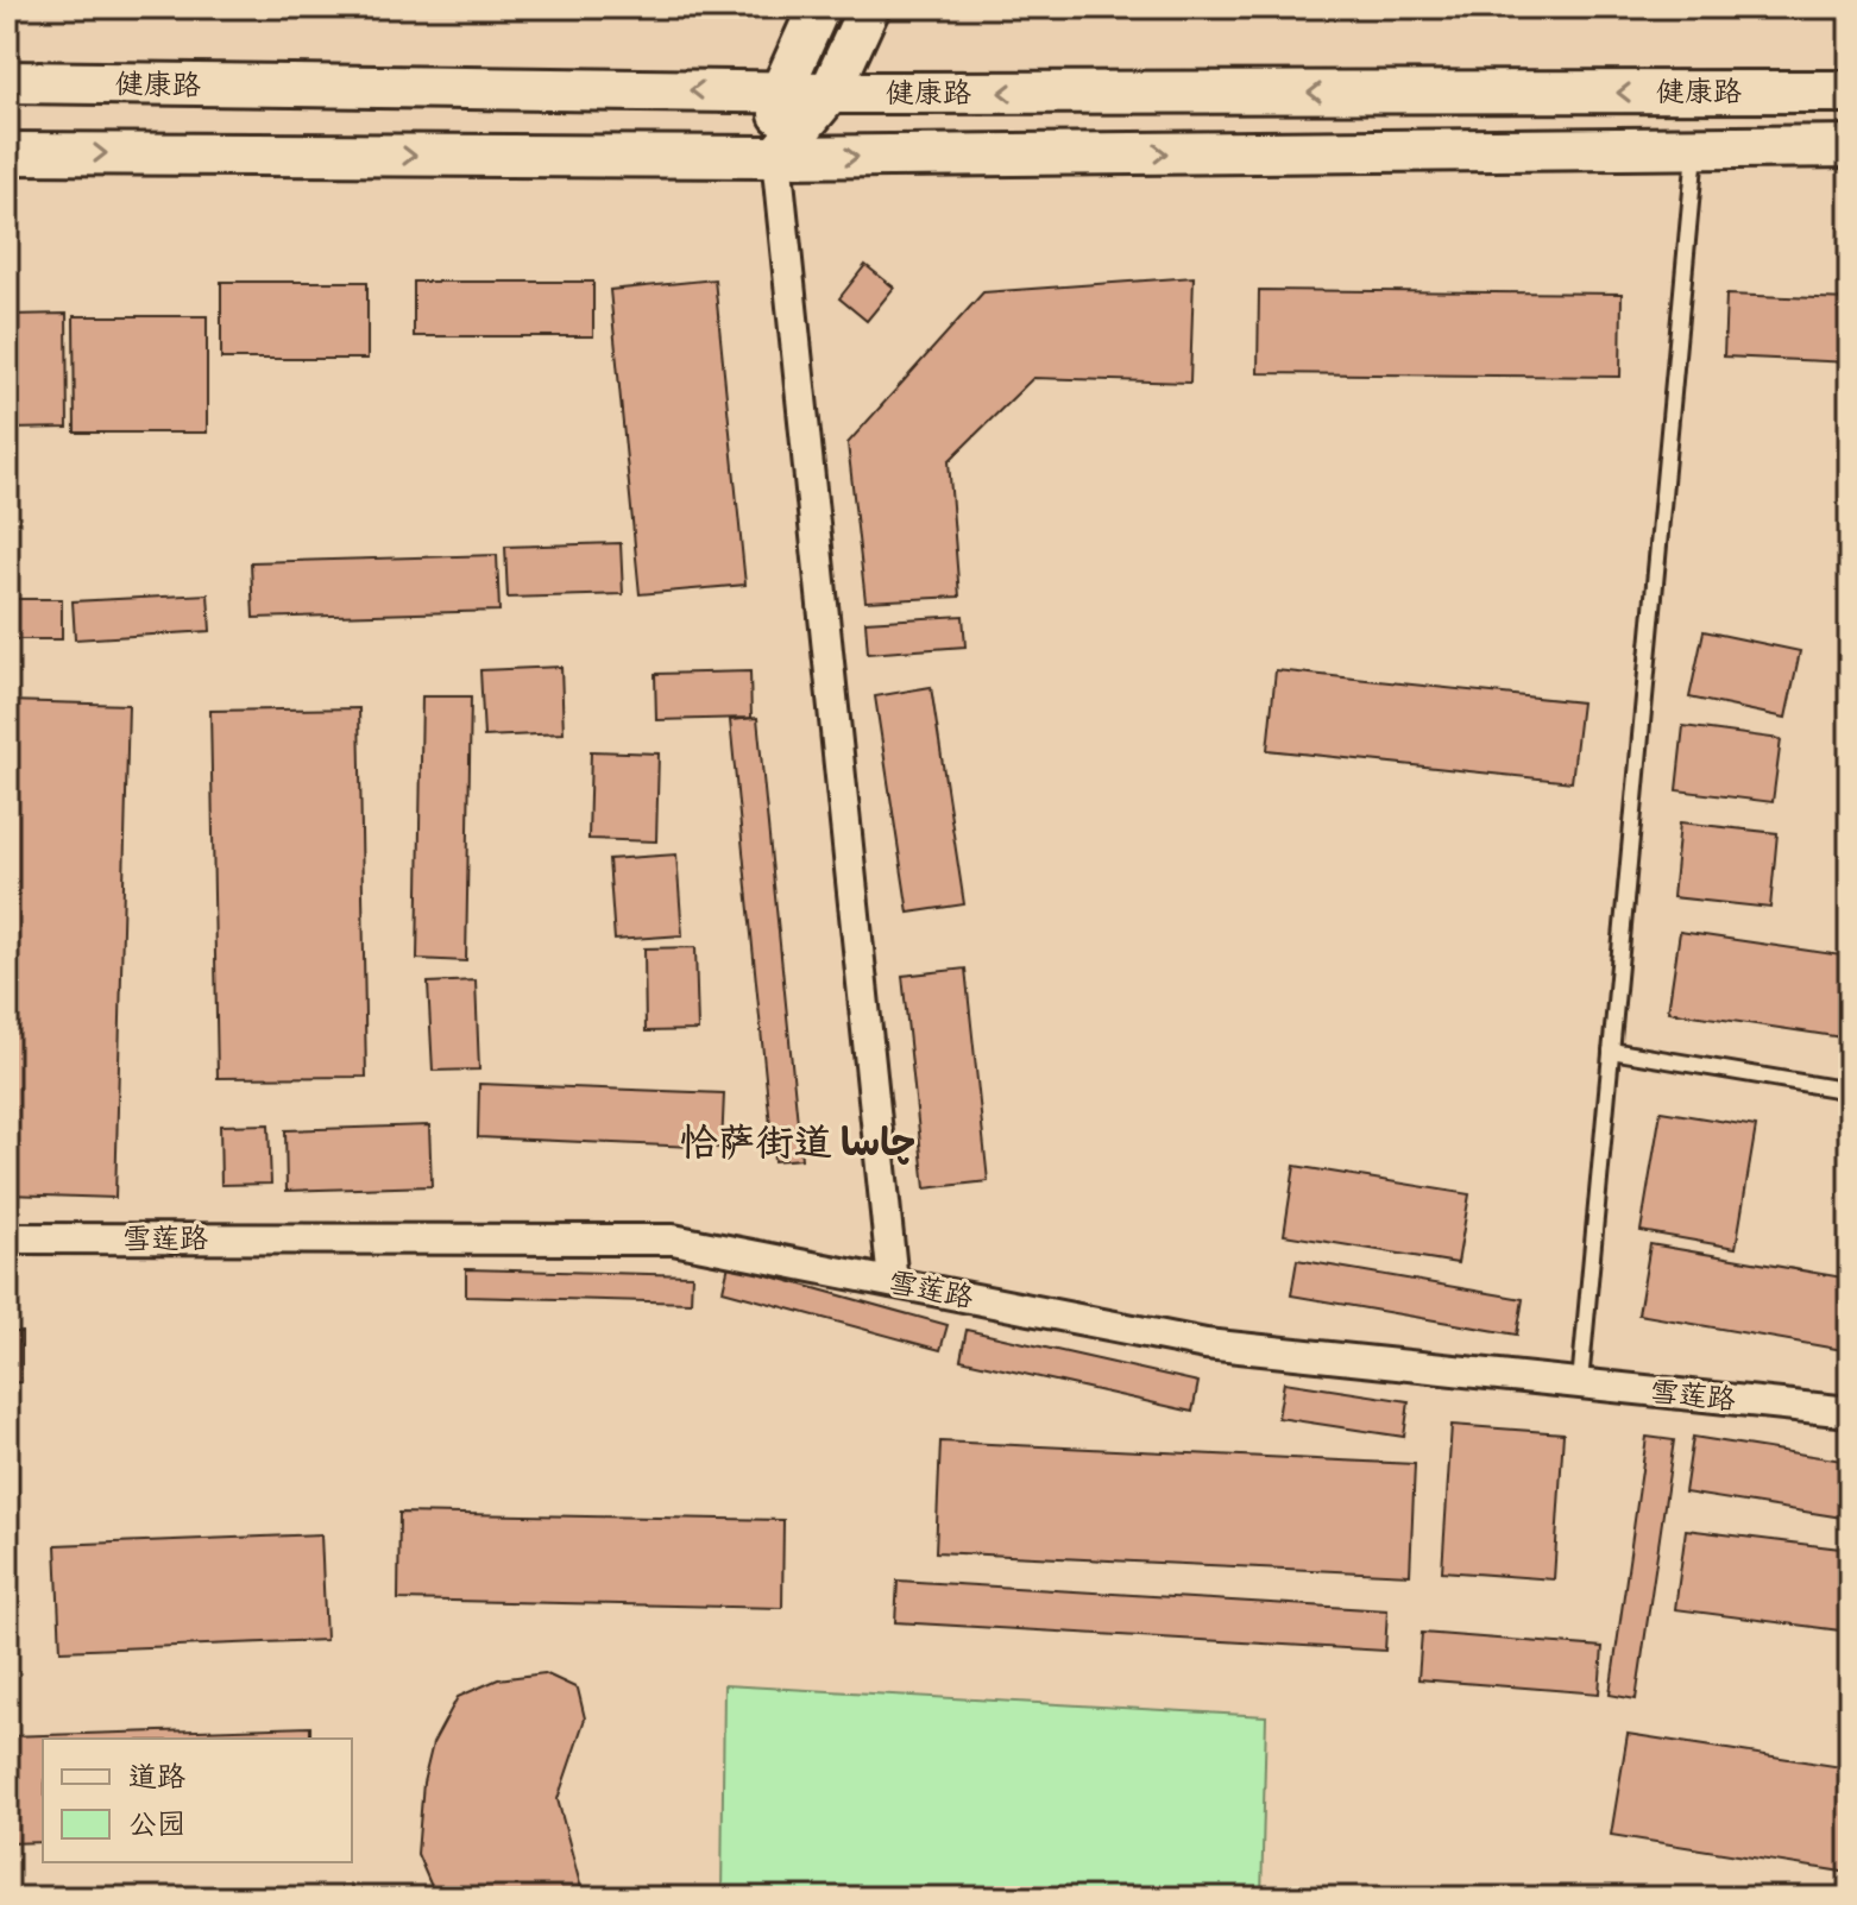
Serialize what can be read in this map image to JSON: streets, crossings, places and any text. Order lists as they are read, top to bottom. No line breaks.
{"streets":{"main road":["健康路"],"street":["雪莲路"]},"districts":["恰萨街道 چاسا"],"legend":["道路","公园"]}
